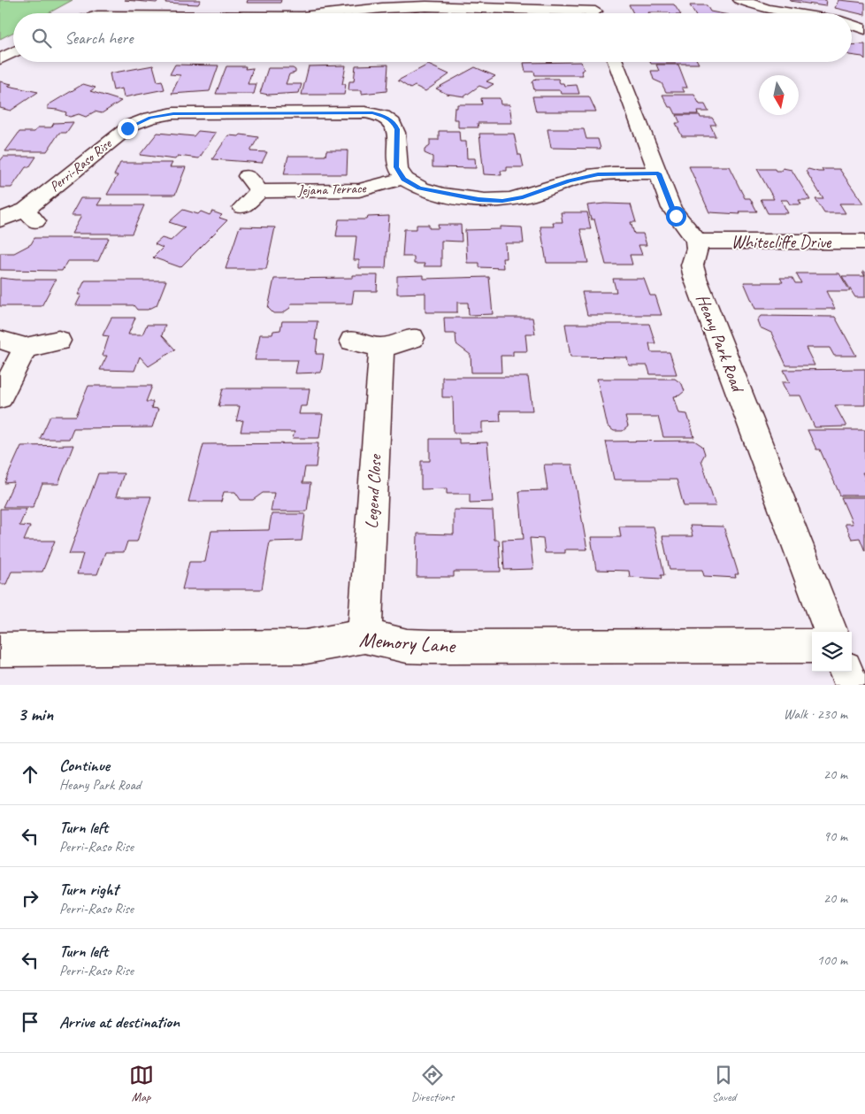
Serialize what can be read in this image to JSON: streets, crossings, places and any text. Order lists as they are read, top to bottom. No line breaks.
{"streets":{"street":["Perri-Raso Rise","Jejana Terrace","Whitecliffe Drive","Heany Park Road","Legend Close","Memory Lane"]},"crossings":[["Perri-Raso Rise","Jejana Terrace"],["Whitecliffe Drive","Heany Park Road"],["Legend Close","Memory Lane"]],"north":"bottom","page":{"search":"Search here","heading":["3 min","Walk · 230 m"],"list":[["Continue","Heany Park Road","20 m"],["Turn left","Perri-Raso Rise","90 m"],["Turn right","Perri-Raso Rise","20 m"],["Turn left","Perri-Raso Rise","100 m"],"Arrive at destination"],"nav":["Map","Directions","Saved"]}}
